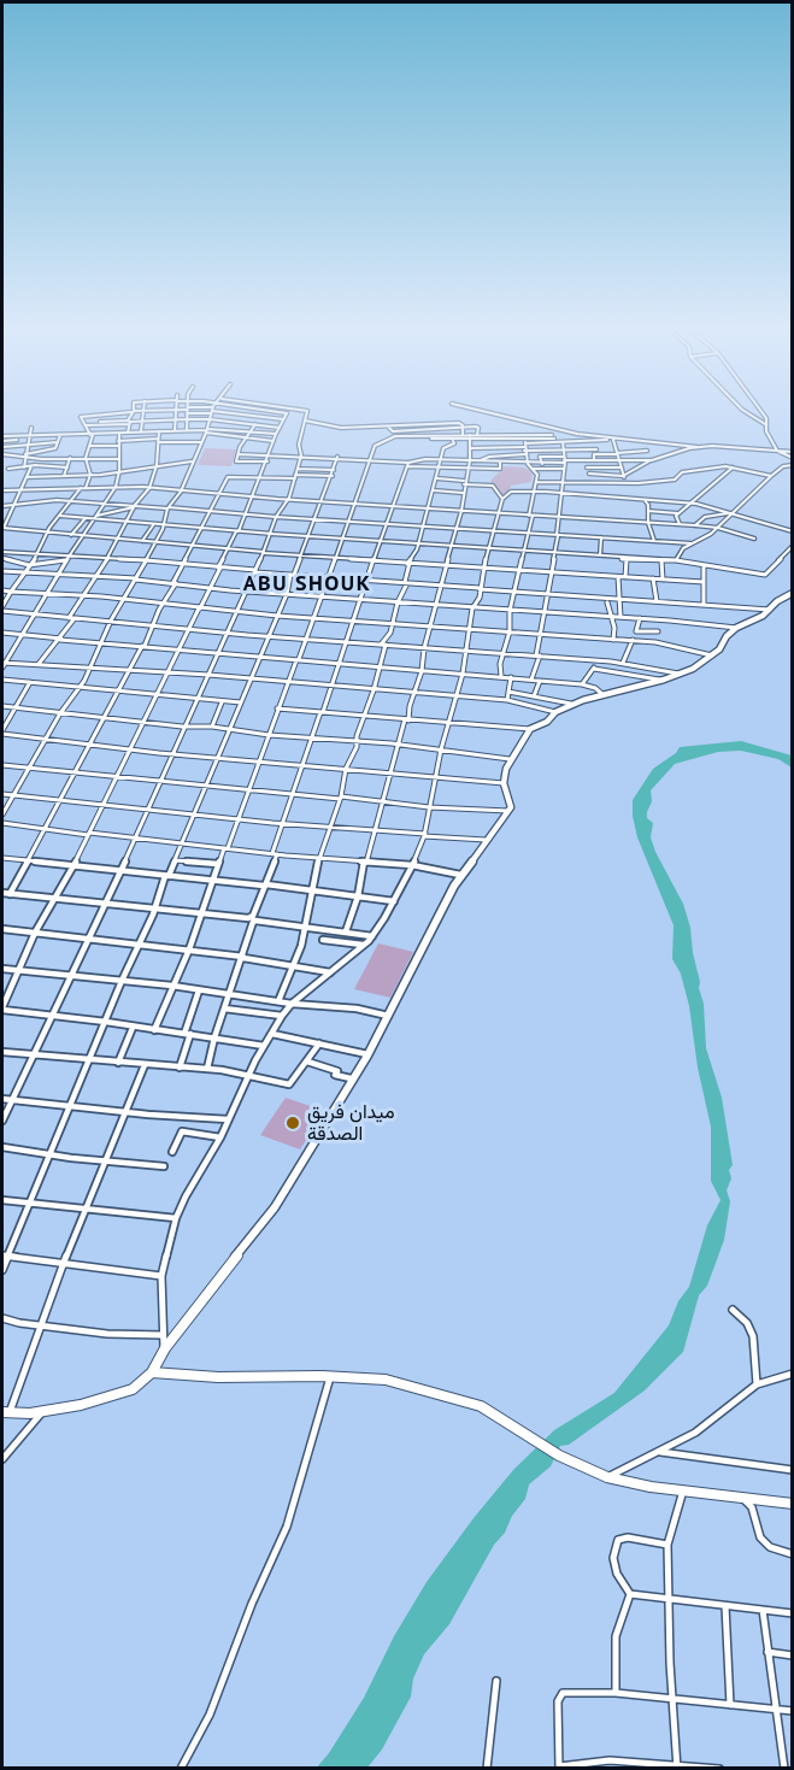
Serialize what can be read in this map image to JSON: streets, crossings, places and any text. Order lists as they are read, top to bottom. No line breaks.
{"districts":["ABU SHOUK"],"places":["ميدان فريق الصدقة"]}
